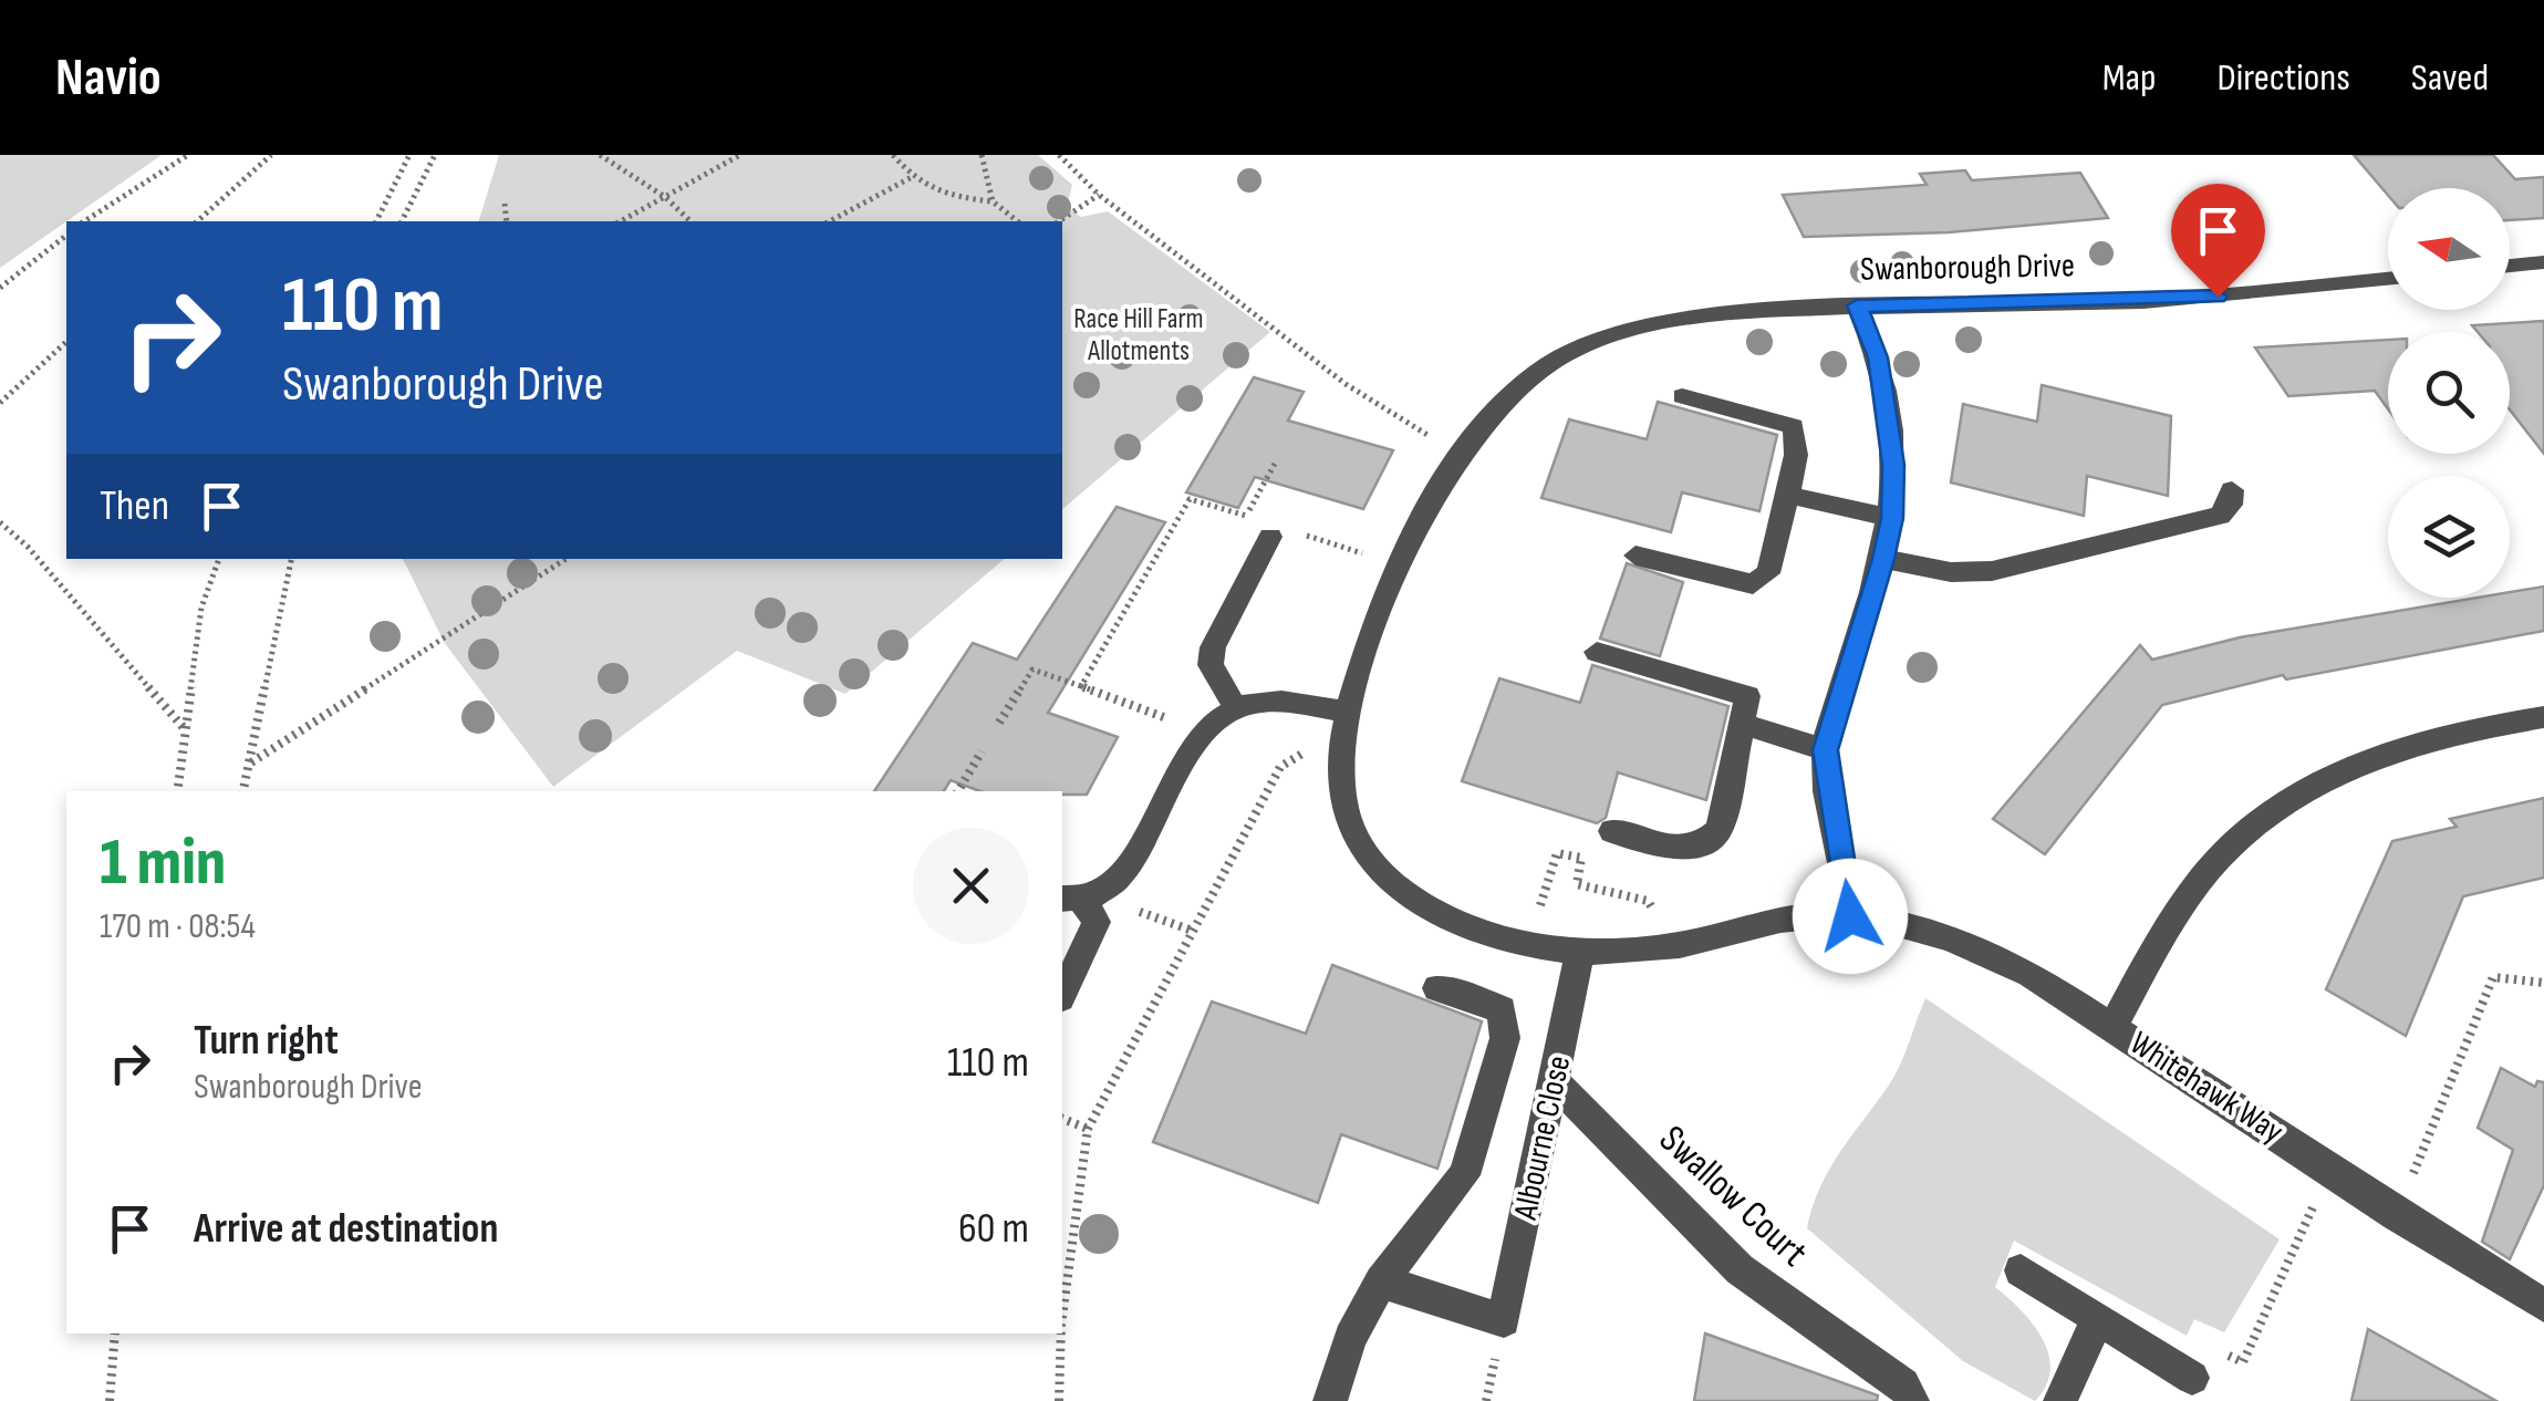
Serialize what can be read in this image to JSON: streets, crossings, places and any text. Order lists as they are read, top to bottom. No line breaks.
{"streets":{"street":["Swanborough Drive","Whitehawk Way","Albourne Close","Swallow Court"]},"crossings":[["Swanborough Drive","Whitehawk Way"],["Swanborough Drive","Albourne Close"],["Albourne Close","Swallow Court"]],"parks":["Race Hill Farm Allotments"],"north":"left","page":{"header":"Navio","nav":["Map","Directions","Saved"],"turn":["110 m","Swanborough Drive"],"then":"Then","heading":["1 min","170 m · 08:54"],"list":[{"name":"Turn right","note":"Swanborough Drive","value":"110 m"},{"name":"Arrive at destination","value":"60 m"}]}}
